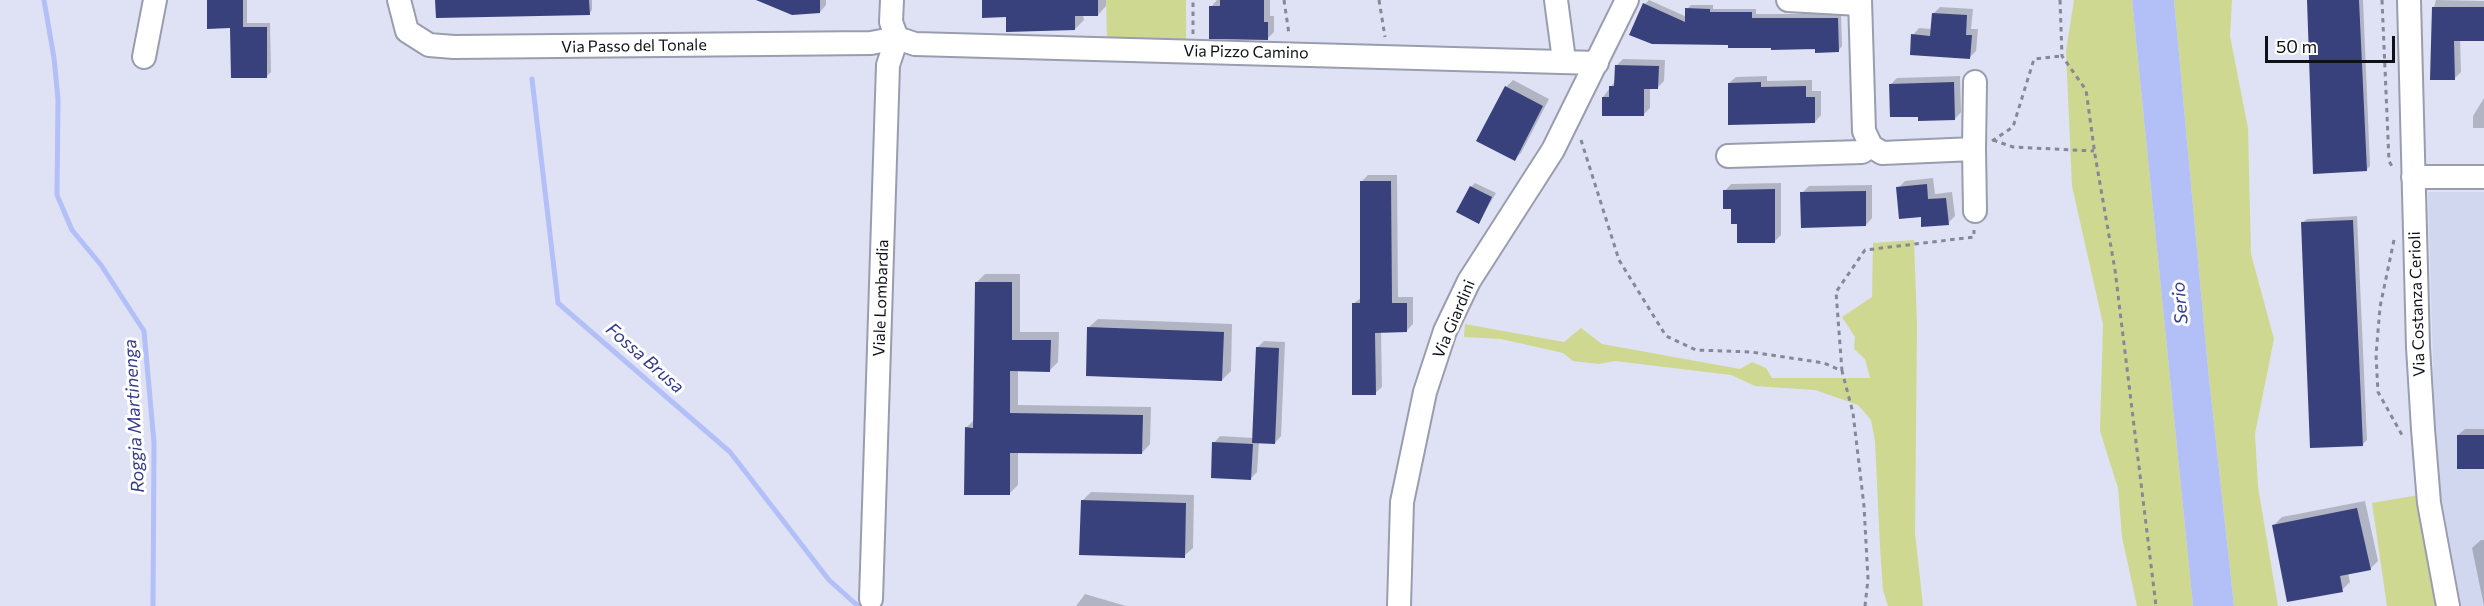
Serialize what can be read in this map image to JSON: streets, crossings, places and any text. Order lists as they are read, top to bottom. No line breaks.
{"streets":{"street":["Via Passo del Tonale","Via Pizzo Camino","Viale Lombardia","Via Costanza Cerioli","Via Giardini"]},"crossings":[["Via Passo del Tonale","Via Pizzo Camino"],["Via Passo del Tonale","Viale Lombardia"],["Via Pizzo Camino","Viale Lombardia"],["Via Pizzo Camino","Via Giardini"]],"water":["Serio","Fossa Brusa","Roggia Martinenga"],"scale_bar":"50 m"}
